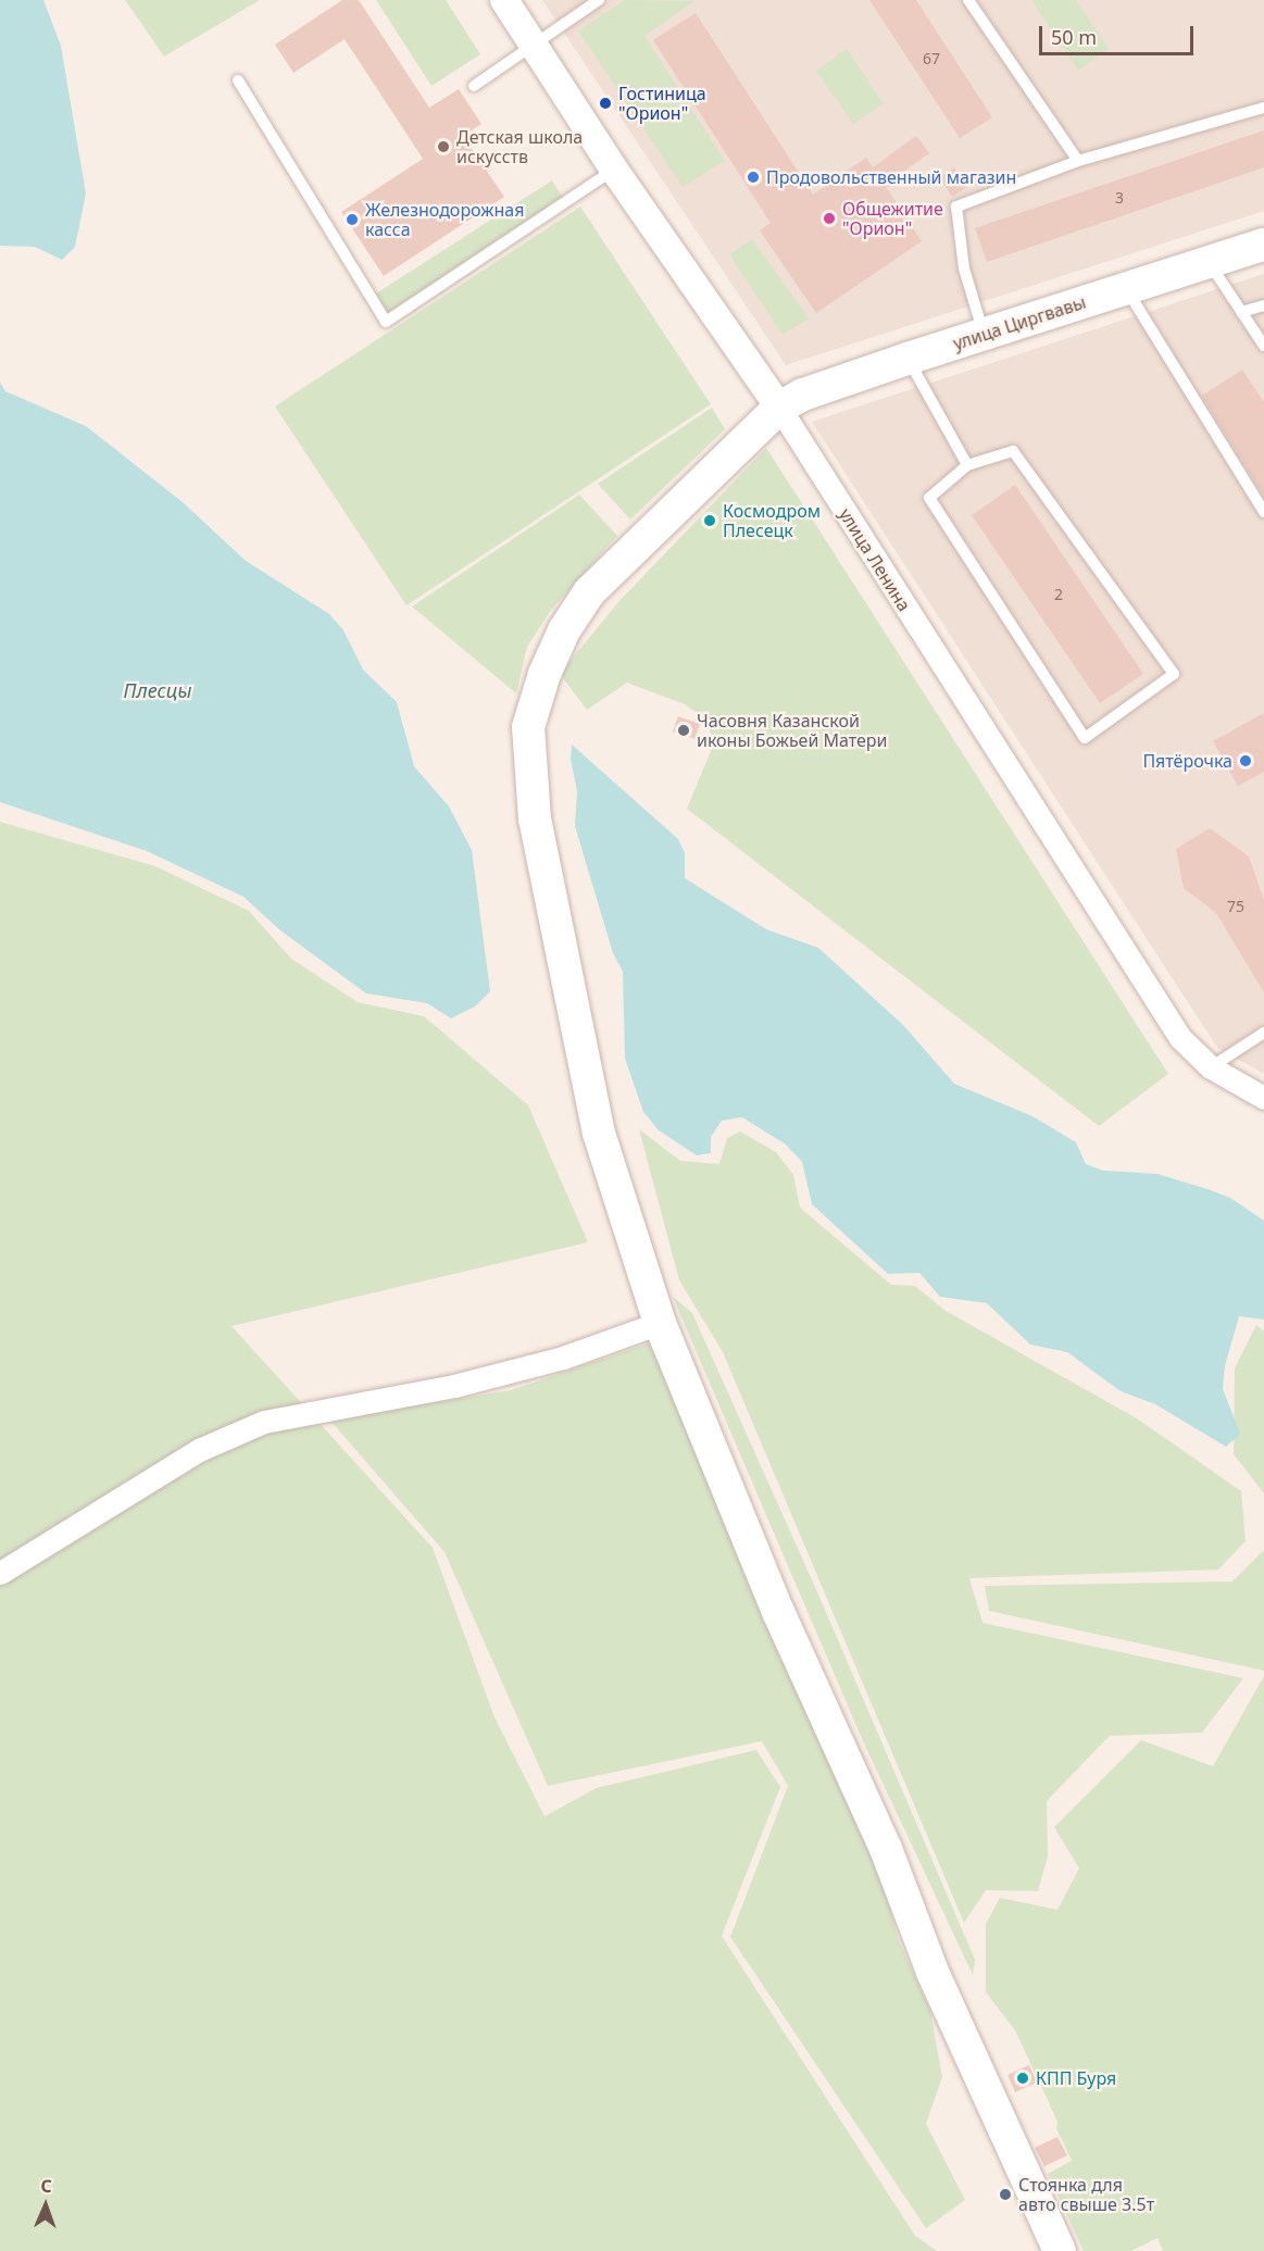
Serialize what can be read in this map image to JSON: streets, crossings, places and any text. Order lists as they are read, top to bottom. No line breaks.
{"streets":{"main road":["улица Циргвавы"],"street":["улица Ленина"]},"crossings":[["улица Циргвавы","улица Ленина"]],"water":["Плесцы"],"places":["Гостиница \"Орион\"","Детская школа искусств","Продовольственный магазин","Общежитие \"Орион\"","Железнодорожная касса","Космодром Плесецк","Часовня Казанской иконы Божьей Матери","Пятёрочка","КПП Буря","Стоянка для авто свыше 3.5т"],"house_numbers":["67","3","2","75"],"scale_bar":"50 m","north":"top"}
